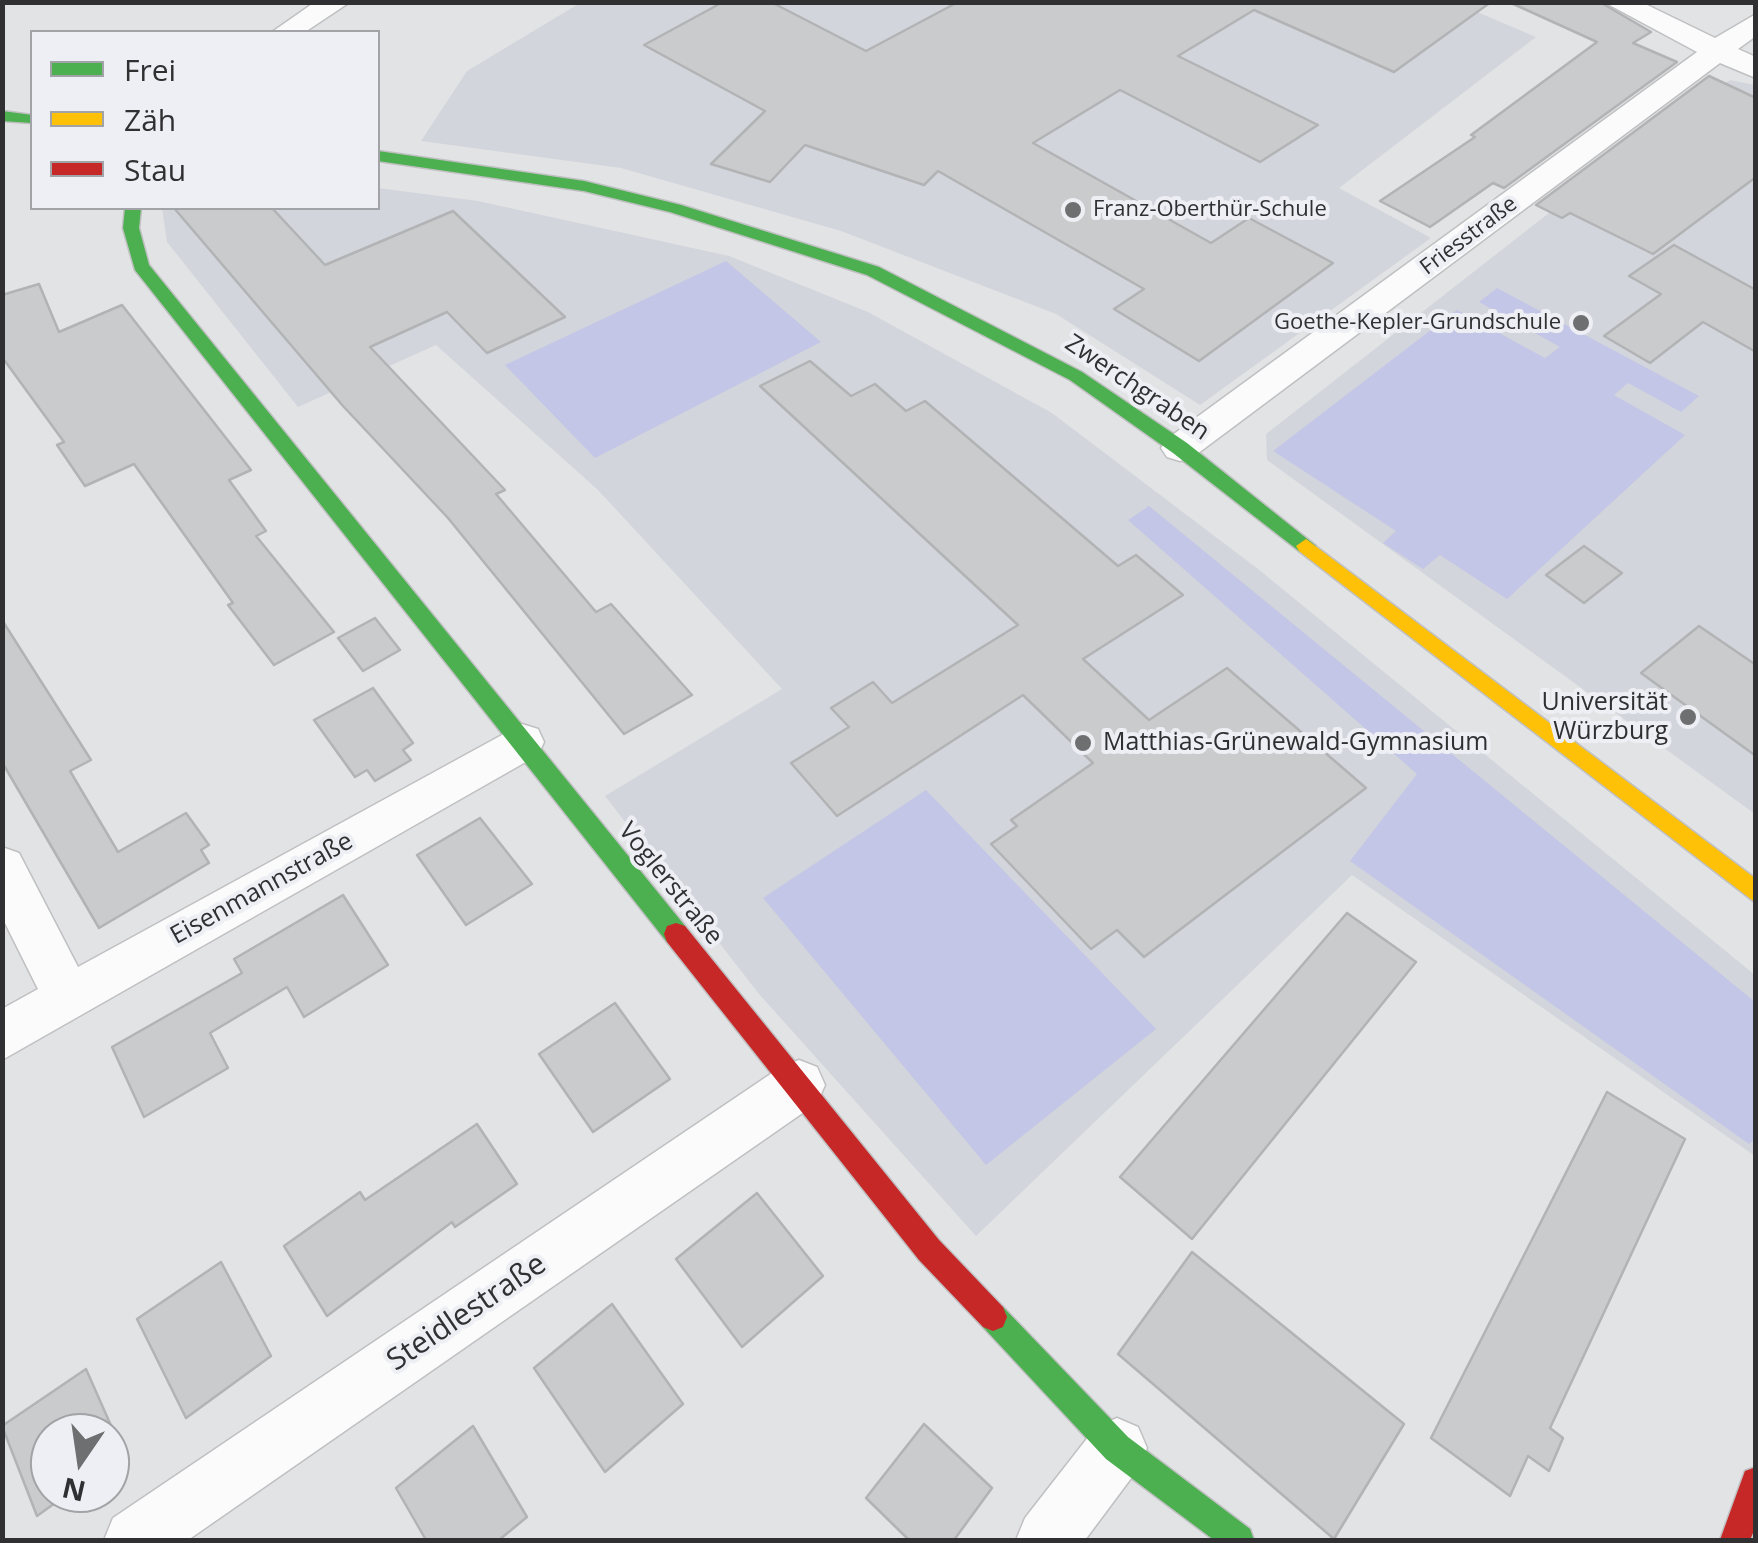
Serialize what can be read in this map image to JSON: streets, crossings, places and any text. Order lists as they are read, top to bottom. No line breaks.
{"streets":{"street":["Friesstraße","Zwerchgraben","Voglerstraße","Eisenmannstraße","Steidlestraße"]},"crossings":[["Friesstraße","Zwerchgraben"],["Voglerstraße","Eisenmannstraße"],["Voglerstraße","Steidlestraße"]],"places":["Franz-Oberthür-Schule","Goethe-Kepler-Grundschule","Universität Würzburg","Matthias-Grünewald-Gymnasium"],"legend":["Frei","Zäh","Stau"],"north":"bottom"}
